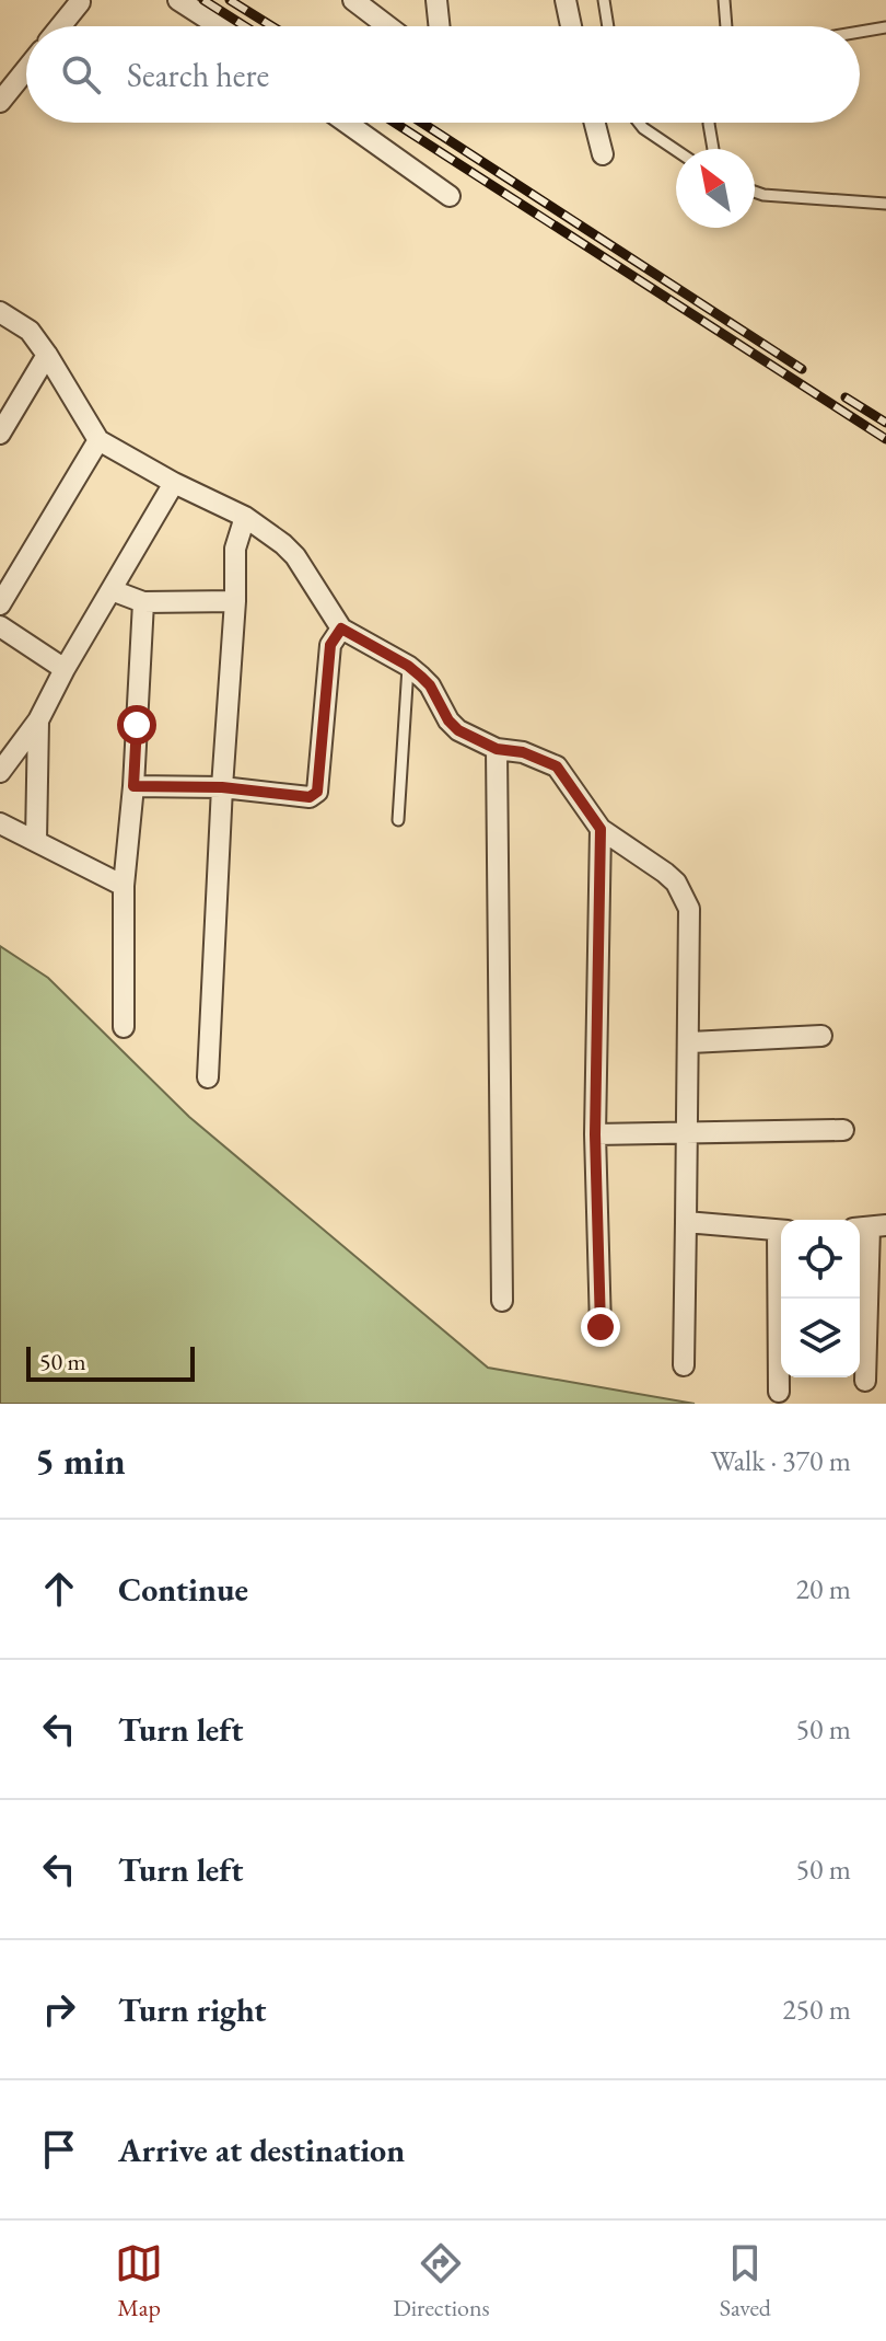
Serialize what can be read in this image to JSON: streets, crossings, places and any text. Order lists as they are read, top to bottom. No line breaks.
{"scale_bar":"50 m","north":"top left","page":{"search":"Search here","scale":"50 m","heading":["5 min","Walk · 370 m"],"list":[["Continue","20 m"],["Turn left","50 m"],["Turn left","50 m"],["Turn right","250 m"],"Arrive at destination"],"nav":["Map","Directions","Saved"]}}
